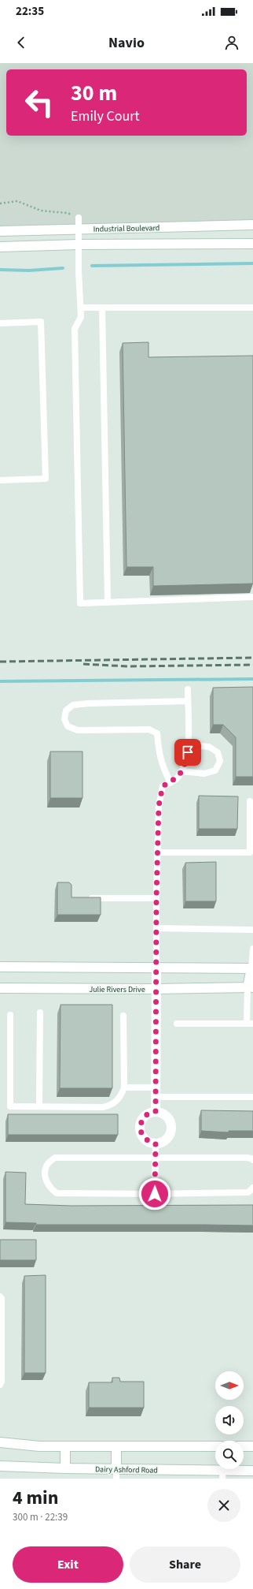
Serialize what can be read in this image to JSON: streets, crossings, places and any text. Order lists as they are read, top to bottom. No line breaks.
{"streets":{"street":["Industrial Boulevard","Julie Rivers Drive","Dairy Ashford Road"]},"north":"right","page":{"status":"22:35","header":"Navio","turn":["30 m","Emily Court"],"heading":["4 min","300 m · 22:39"],"buttons":["Exit","Share"]}}
